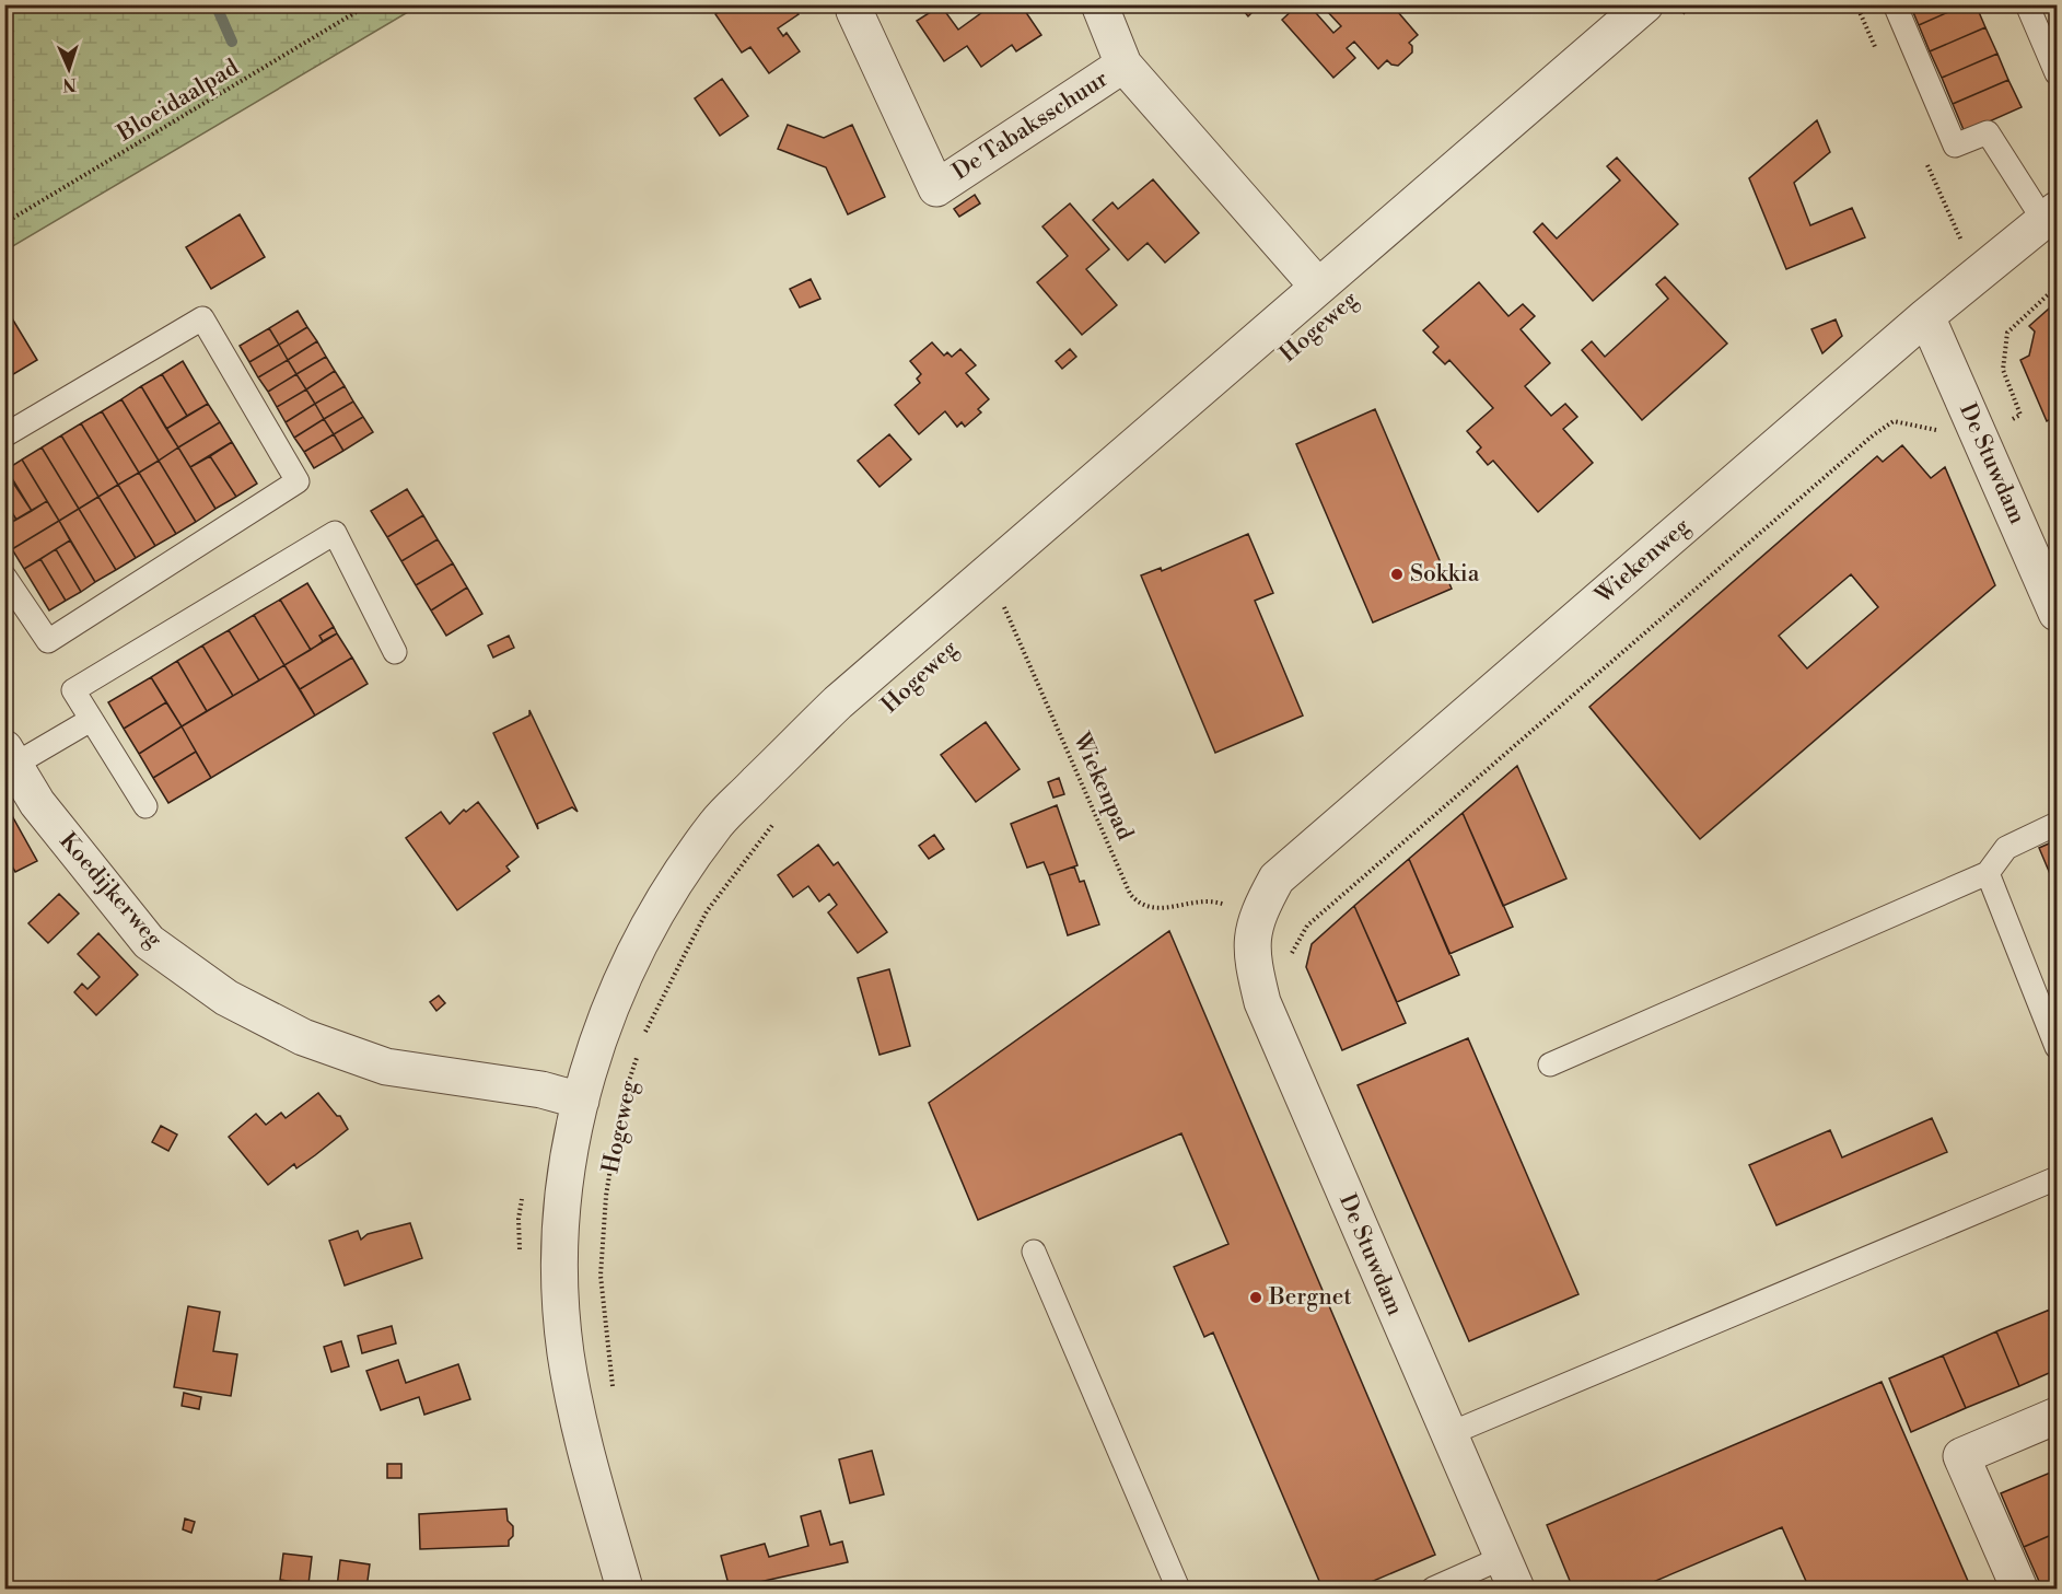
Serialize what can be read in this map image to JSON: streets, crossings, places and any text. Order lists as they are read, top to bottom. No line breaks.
{"streets":{"street":["De Tabaksschuur","Hogeweg","De Stuwdam","Wiekenweg","Koedijkerweg"],"path":["Bloeidaalpad","Wiekenpad"]},"crossings":[["De Tabaksschuur","Hogeweg"],["Hogeweg","Koedijkerweg"],["De Stuwdam","Wiekenweg"],["De Stuwdam","Wiekenpad"],["Wiekenweg","Wiekenpad"]],"places":["Sokkia","Bergnet"],"north":"bottom"}
